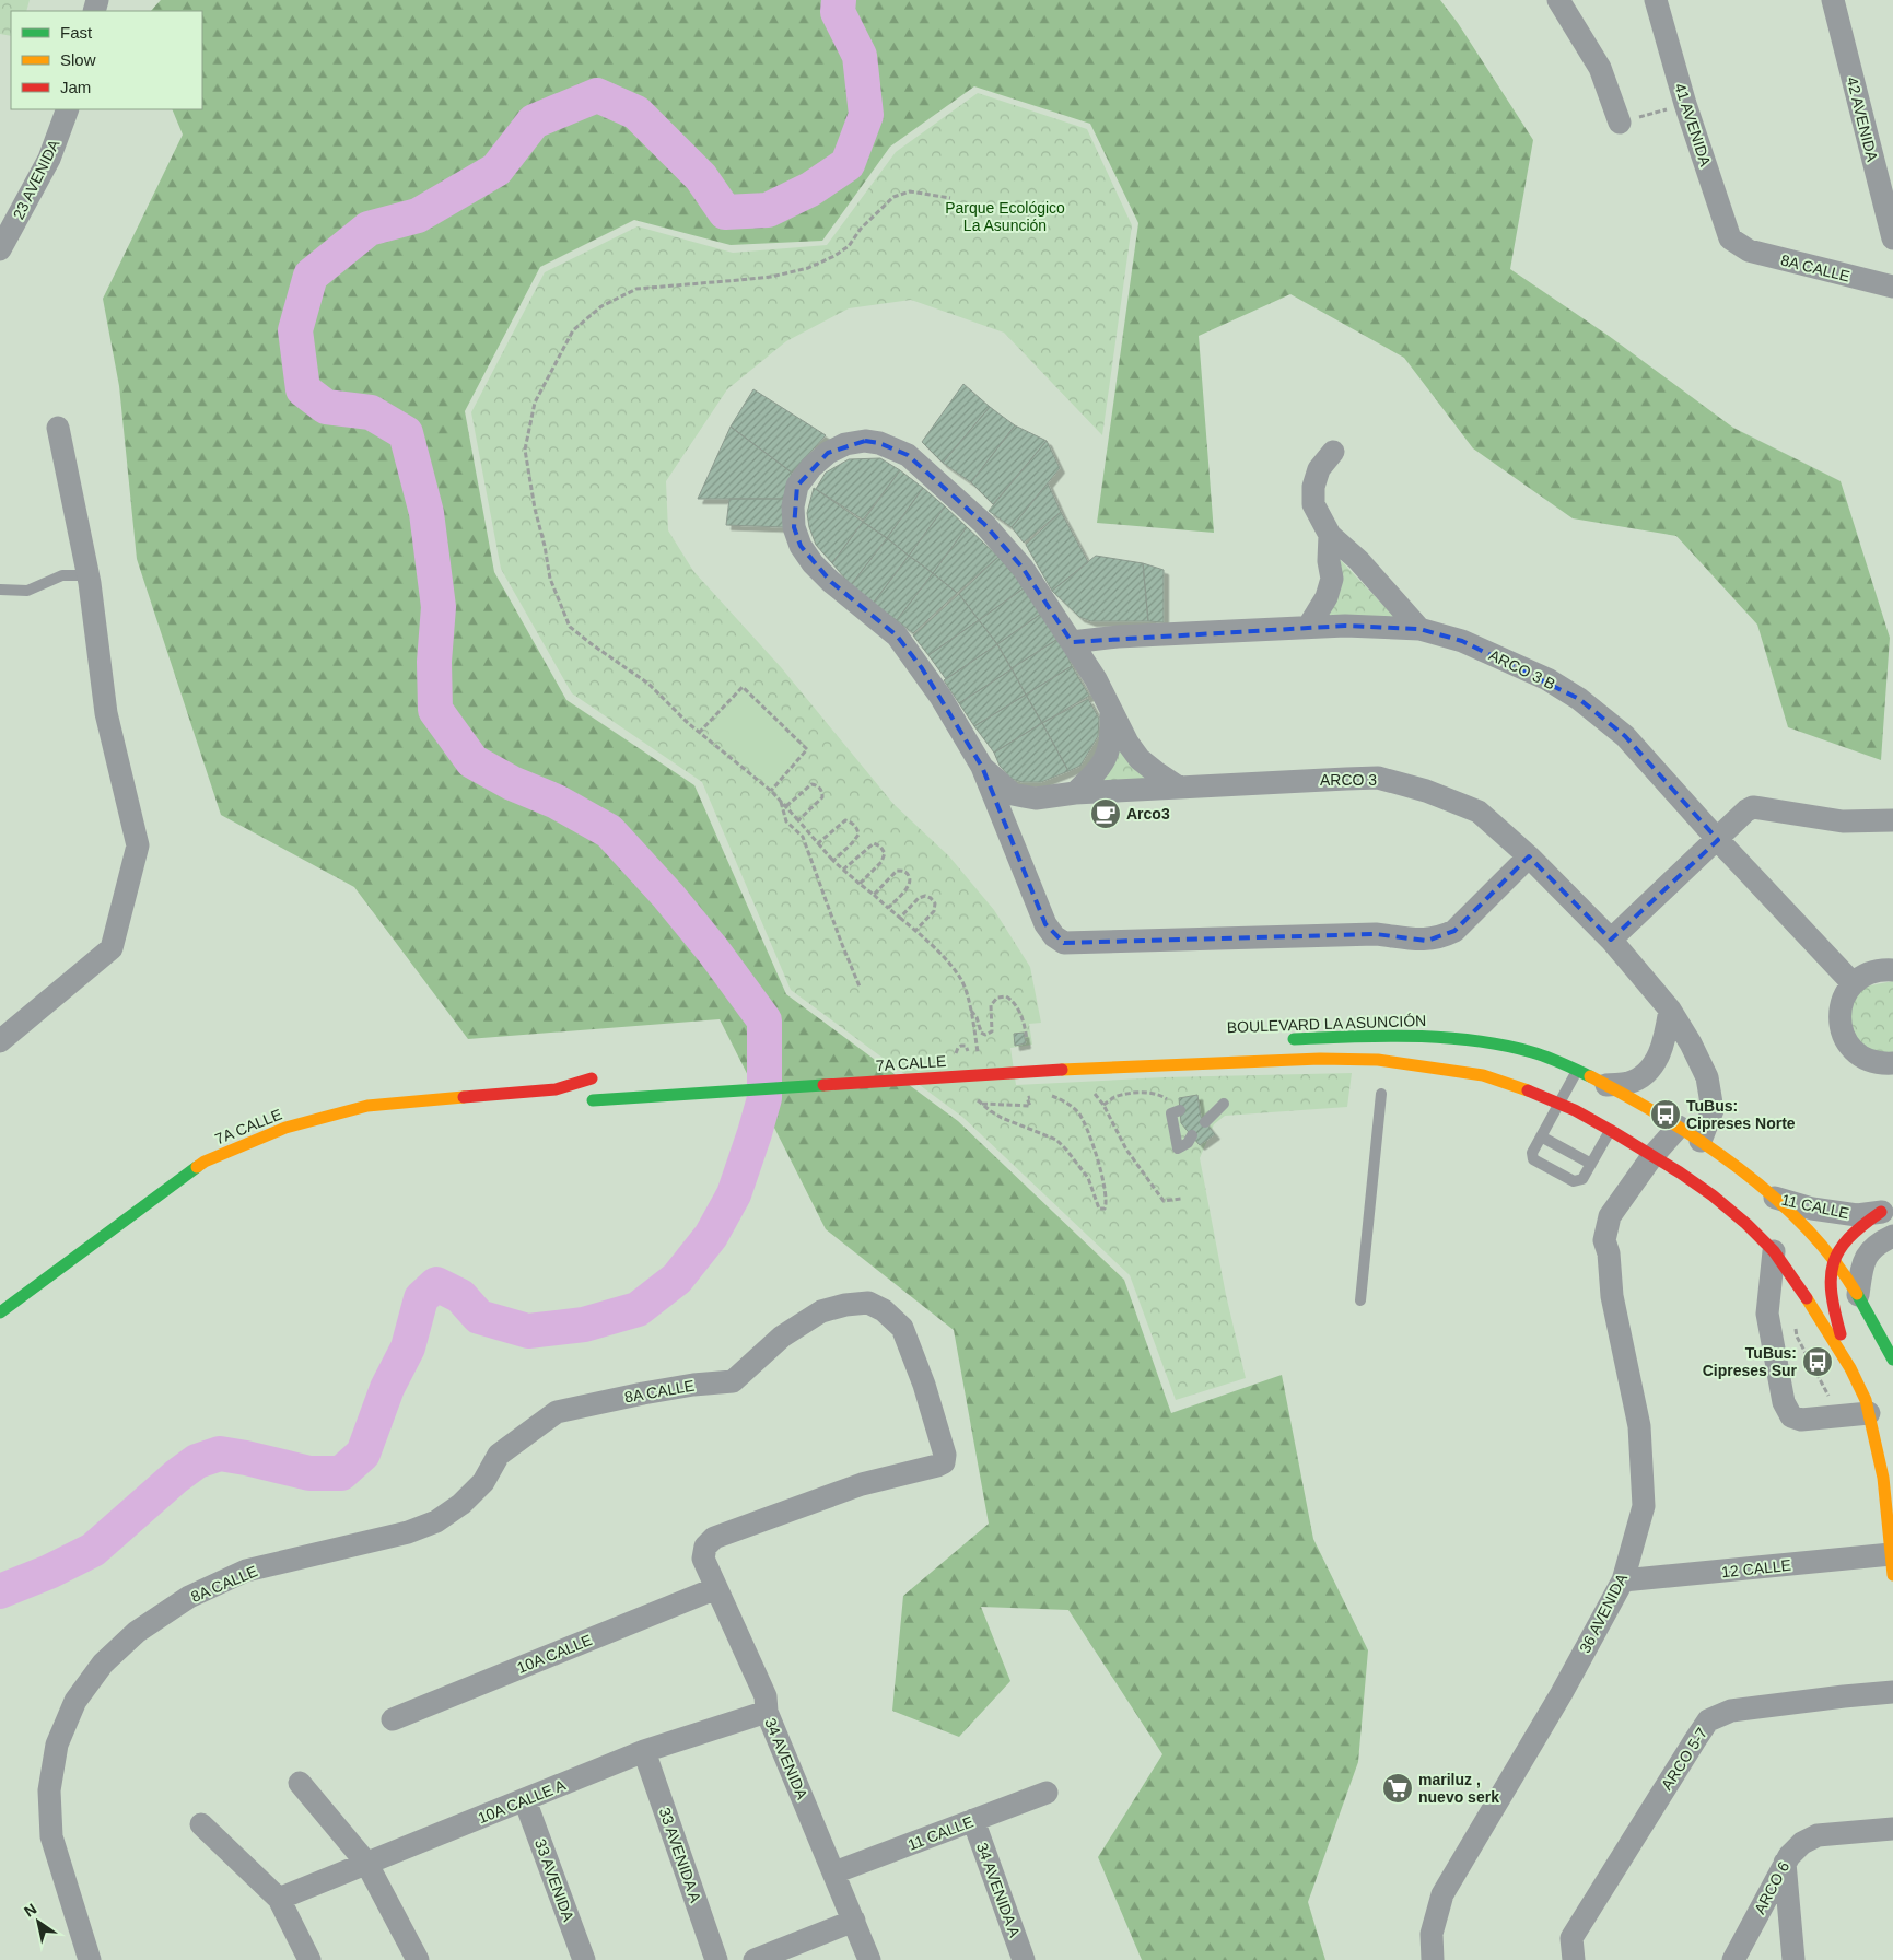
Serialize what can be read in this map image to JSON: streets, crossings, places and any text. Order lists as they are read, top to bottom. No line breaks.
{"streets":{"main road":["BOULEVARD LA ASUNCIÓN","7A CALLE"],"street":["42 AVENIDA","41 AVENIDA","23 AVENIDA","8A CALLE","ARCO 3 B","ARCO 3","11 CALLE","12 CALLE","36 AVENIDA","10A CALLE","34 AVENIDA","ARCO 5-7","10A CALLE A","33 AVENIDA A","33 AVENIDA","ARCO 6","34 AVENIDA A"]},"crossings":[["41 AVENIDA","8A CALLE"],["8A CALLE","34 AVENIDA"],["ARCO 3","BOULEVARD LA ASUNCIÓN"],["BOULEVARD LA ASUNCIÓN","11 CALLE"],["11 CALLE","34 AVENIDA"],["11 CALLE","34 AVENIDA A"],["12 CALLE","36 AVENIDA"],["10A CALLE","34 AVENIDA"],["34 AVENIDA","10A CALLE A"],["10A CALLE A","33 AVENIDA A"],["10A CALLE A","33 AVENIDA"]],"parks":["Parque Ecológico La Asunción"],"places":{"cafe":["Arco3"],"bus stop":["TuBus: Cipreses Norte","TuBus: Cipreses Sur"],"supermarket":["mariluz , nuevo serk"]},"legend":["Fast","Slow","Jam"],"north":"top left"}
